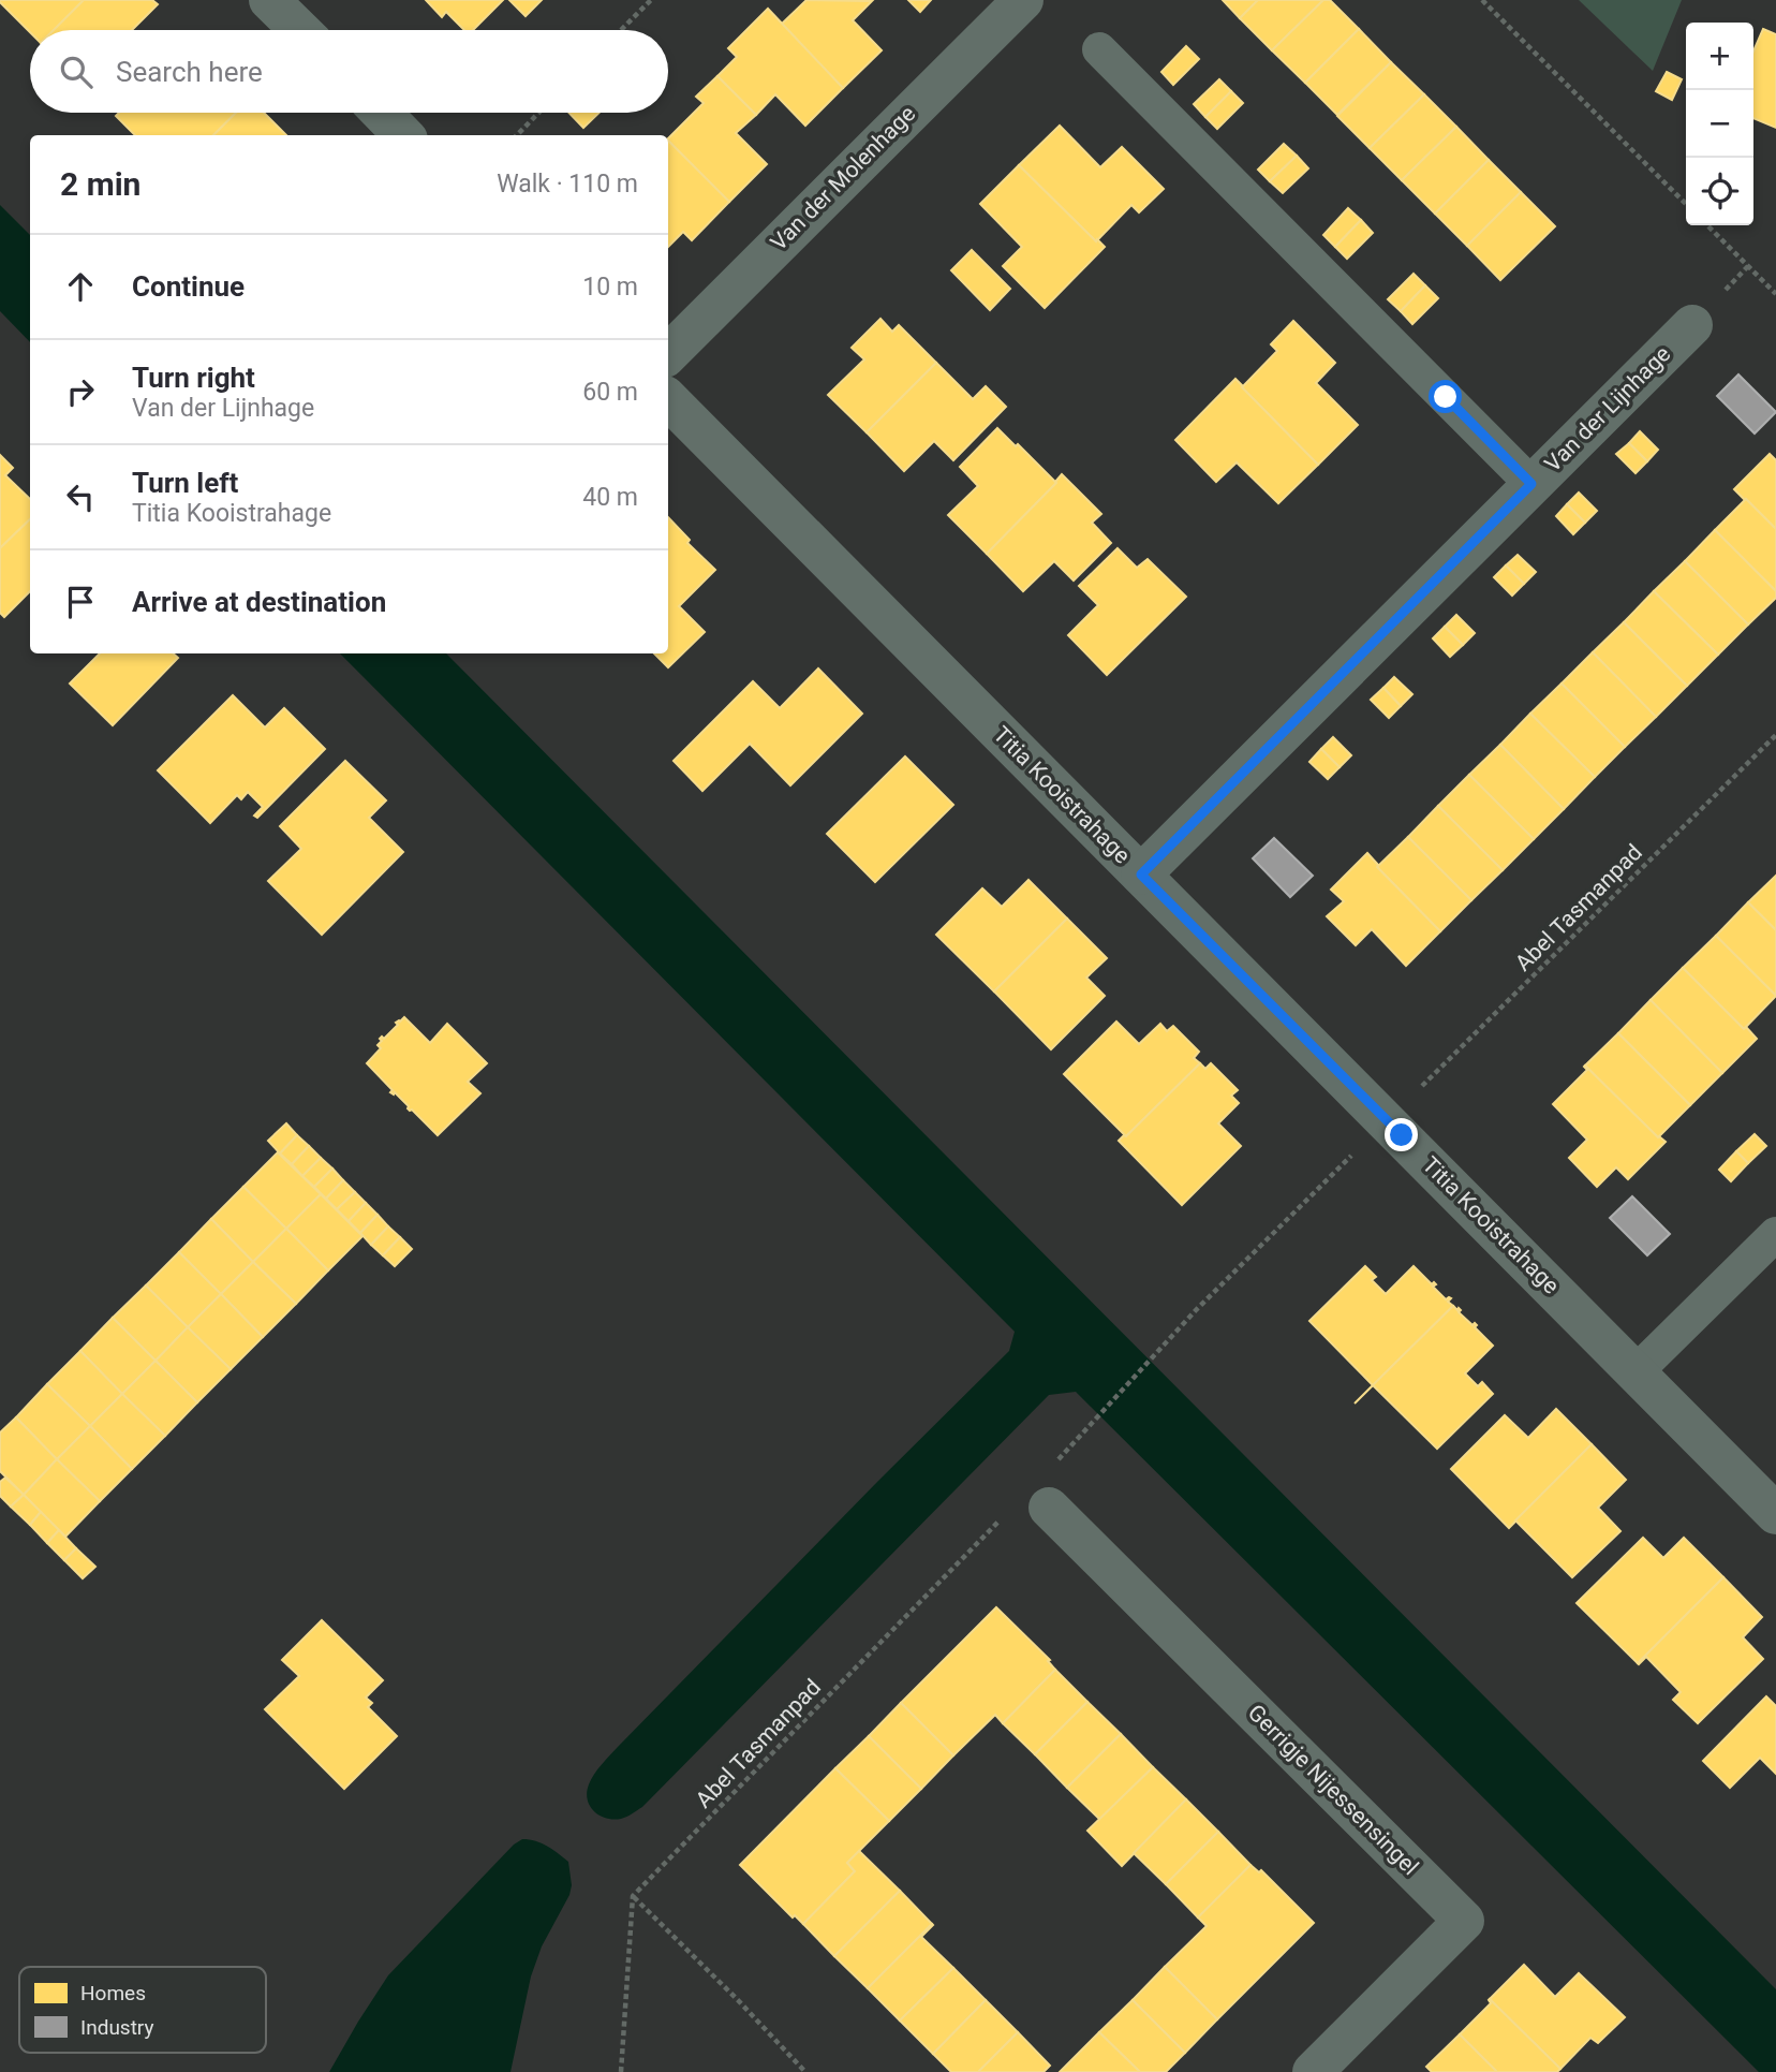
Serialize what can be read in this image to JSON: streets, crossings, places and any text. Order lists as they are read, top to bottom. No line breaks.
{"streets":{"street":["Van der Molenhage","Van der Lijnhage","Titia Kooistrahage","Gerrigje Nijessensingel"],"path":["Abel Tasmanpad"]},"crossings":[["Van der Lijnhage","Titia Kooistrahage"],["Abel Tasmanpad","Gerrigje Nijessensingel"]],"legend":["Homes","Industry"],"page":{"map_buttons":["+","−"],"search":"Search here","heading":["2 min","Walk · 110 m"],"list":[["Continue","10 m"],["Turn right","Van der Lijnhage","60 m"],["Turn left","Titia Kooistrahage","40 m"],"Arrive at destination"]}}
